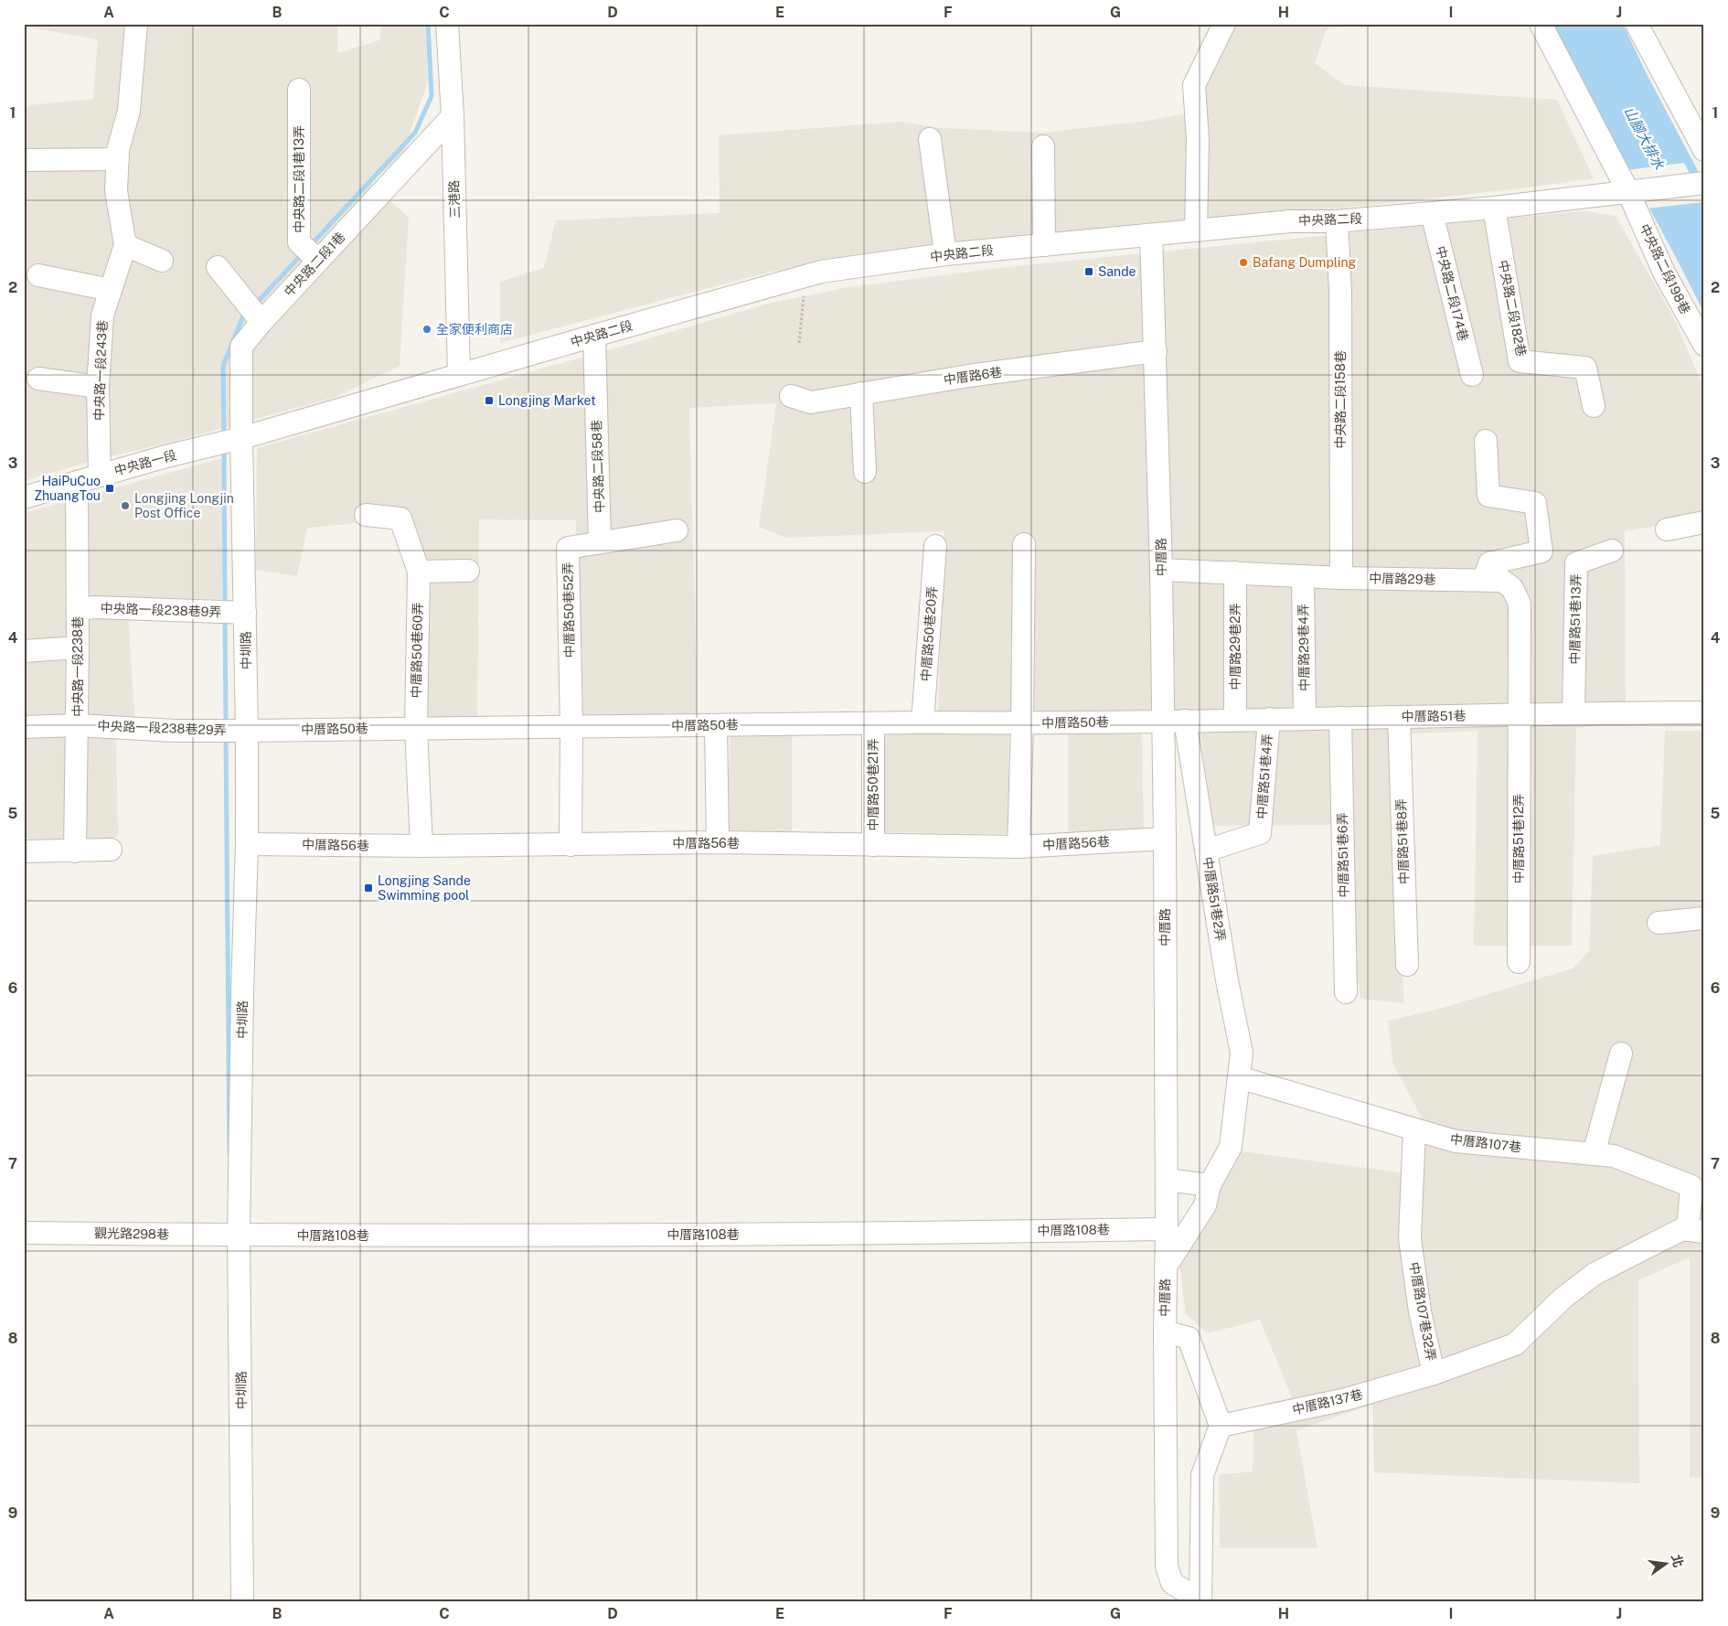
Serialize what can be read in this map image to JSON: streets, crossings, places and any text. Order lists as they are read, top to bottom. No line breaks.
{"streets":{"street":["中央路二段1巷13弄","三港路","中央路二段","中央路二段1巷","中央路二段198巷","中央路二段174巷","中央路二段182巷","中央路一段243巷","中厝路6巷","中央路二段158巷","中央路一段","中央路二段58巷","中厝路","中厝路29巷","中央路一段238巷9弄","中厝路50巷52弄","中厝路51巷13弄","中厝路50巷20弄","中厝路29巷2弄","中厝路29巷4弄","中圳路","中厝路50巷60弄","中央路一段238巷","中厝路51巷","中厝路50巷","中央路一段238巷29弄","中厝路51巷4弄","中厝路50巷21弄","中厝路51巷12弄","中厝路51巷8弄","中厝路56巷","中厝路51巷6弄","中厝路51巷2弄","中厝路107巷","中厝路108巷","觀光路298巷","中厝路107巷32弄","中厝路137巷"]},"crossings":[["中央路二段1巷13弄","中央路二段1巷"],["三港路","中央路二段"],["三港路","中央路二段1巷"],["中央路二段","中央路二段1巷"],["中央路二段","中央路二段198巷"],["中央路二段","中央路二段174巷"],["中央路二段","中央路二段182巷"],["中央路二段","中央路二段158巷"],["中央路二段","中央路一段"],["中央路二段","中央路二段58巷"],["中央路二段","中厝路"],["中央路二段","中圳路"],["中央路二段1巷","中央路一段"],["中央路二段1巷","中圳路"],["中央路一段243巷","中央路一段"],["中厝路6巷","中厝路"],["中央路二段158巷","中厝路29巷"],["中央路一段","中圳路"],["中央路一段","中央路一段238巷"],["中央路二段58巷","中厝路50巷52弄"],["中厝路","中厝路29巷"],["中厝路","中厝路51巷"],["中厝路","中厝路50巷"],["中厝路","中厝路56巷"],["中厝路","中厝路51巷2弄"],["中厝路","中厝路108巷"],["中厝路29巷","中厝路29巷2弄"],["中厝路29巷","中厝路29巷4弄"],["中厝路29巷","中厝路51巷"],["中厝路29巷","中厝路51巷12弄"],["中央路一段238巷9弄","中圳路"],["中央路一段238巷9弄","中央路一段238巷"],["中厝路50巷52弄","中厝路50巷"],["中厝路51巷13弄","中厝路51巷"],["中厝路50巷20弄","中厝路50巷"],["中厝路29巷2弄","中厝路51巷"],["中厝路29巷4弄","中厝路51巷"],["中圳路","中厝路50巷"],["中圳路","中央路一段238巷29弄"],["中圳路","中厝路56巷"],["中圳路","中厝路108巷"],["中圳路","觀光路298巷"],["中厝路50巷60弄","中厝路50巷"],["中厝路50巷60弄","中厝路56巷"],["中央路一段238巷","中央路一段238巷29弄"],["中厝路51巷","中厝路50巷"],["中厝路51巷","中厝路51巷4弄"],["中厝路51巷","中厝路51巷12弄"],["中厝路51巷","中厝路51巷8弄"],["中厝路51巷","中厝路51巷6弄"],["中厝路51巷","中厝路51巷2弄"],["中厝路50巷","中央路一段238巷29弄"],["中厝路50巷","中厝路50巷21弄"],["中厝路51巷4弄","中厝路51巷2弄"],["中厝路50巷21弄","中厝路56巷"],["中厝路51巷2弄","中厝路107巷"],["中厝路107巷","中厝路107巷32弄"],["中厝路108巷","觀光路298巷"],["中厝路107巷32弄","中厝路137巷"]],"water":["山腳大排水"],"places":{"other":["Bafang Dumpling","全家便利商店","Longjing Longjin Post Office"],"transit":["Sande","Longjing Market","HaiPuCuo ZhuangTou","Longjing Sande Swimming pool"]},"north":"right","grid":{"columns":["A","B","C","D","E","F","G","H","I","J"],"rows":["1","2","3","4","5","6","7","8","9"]}}
